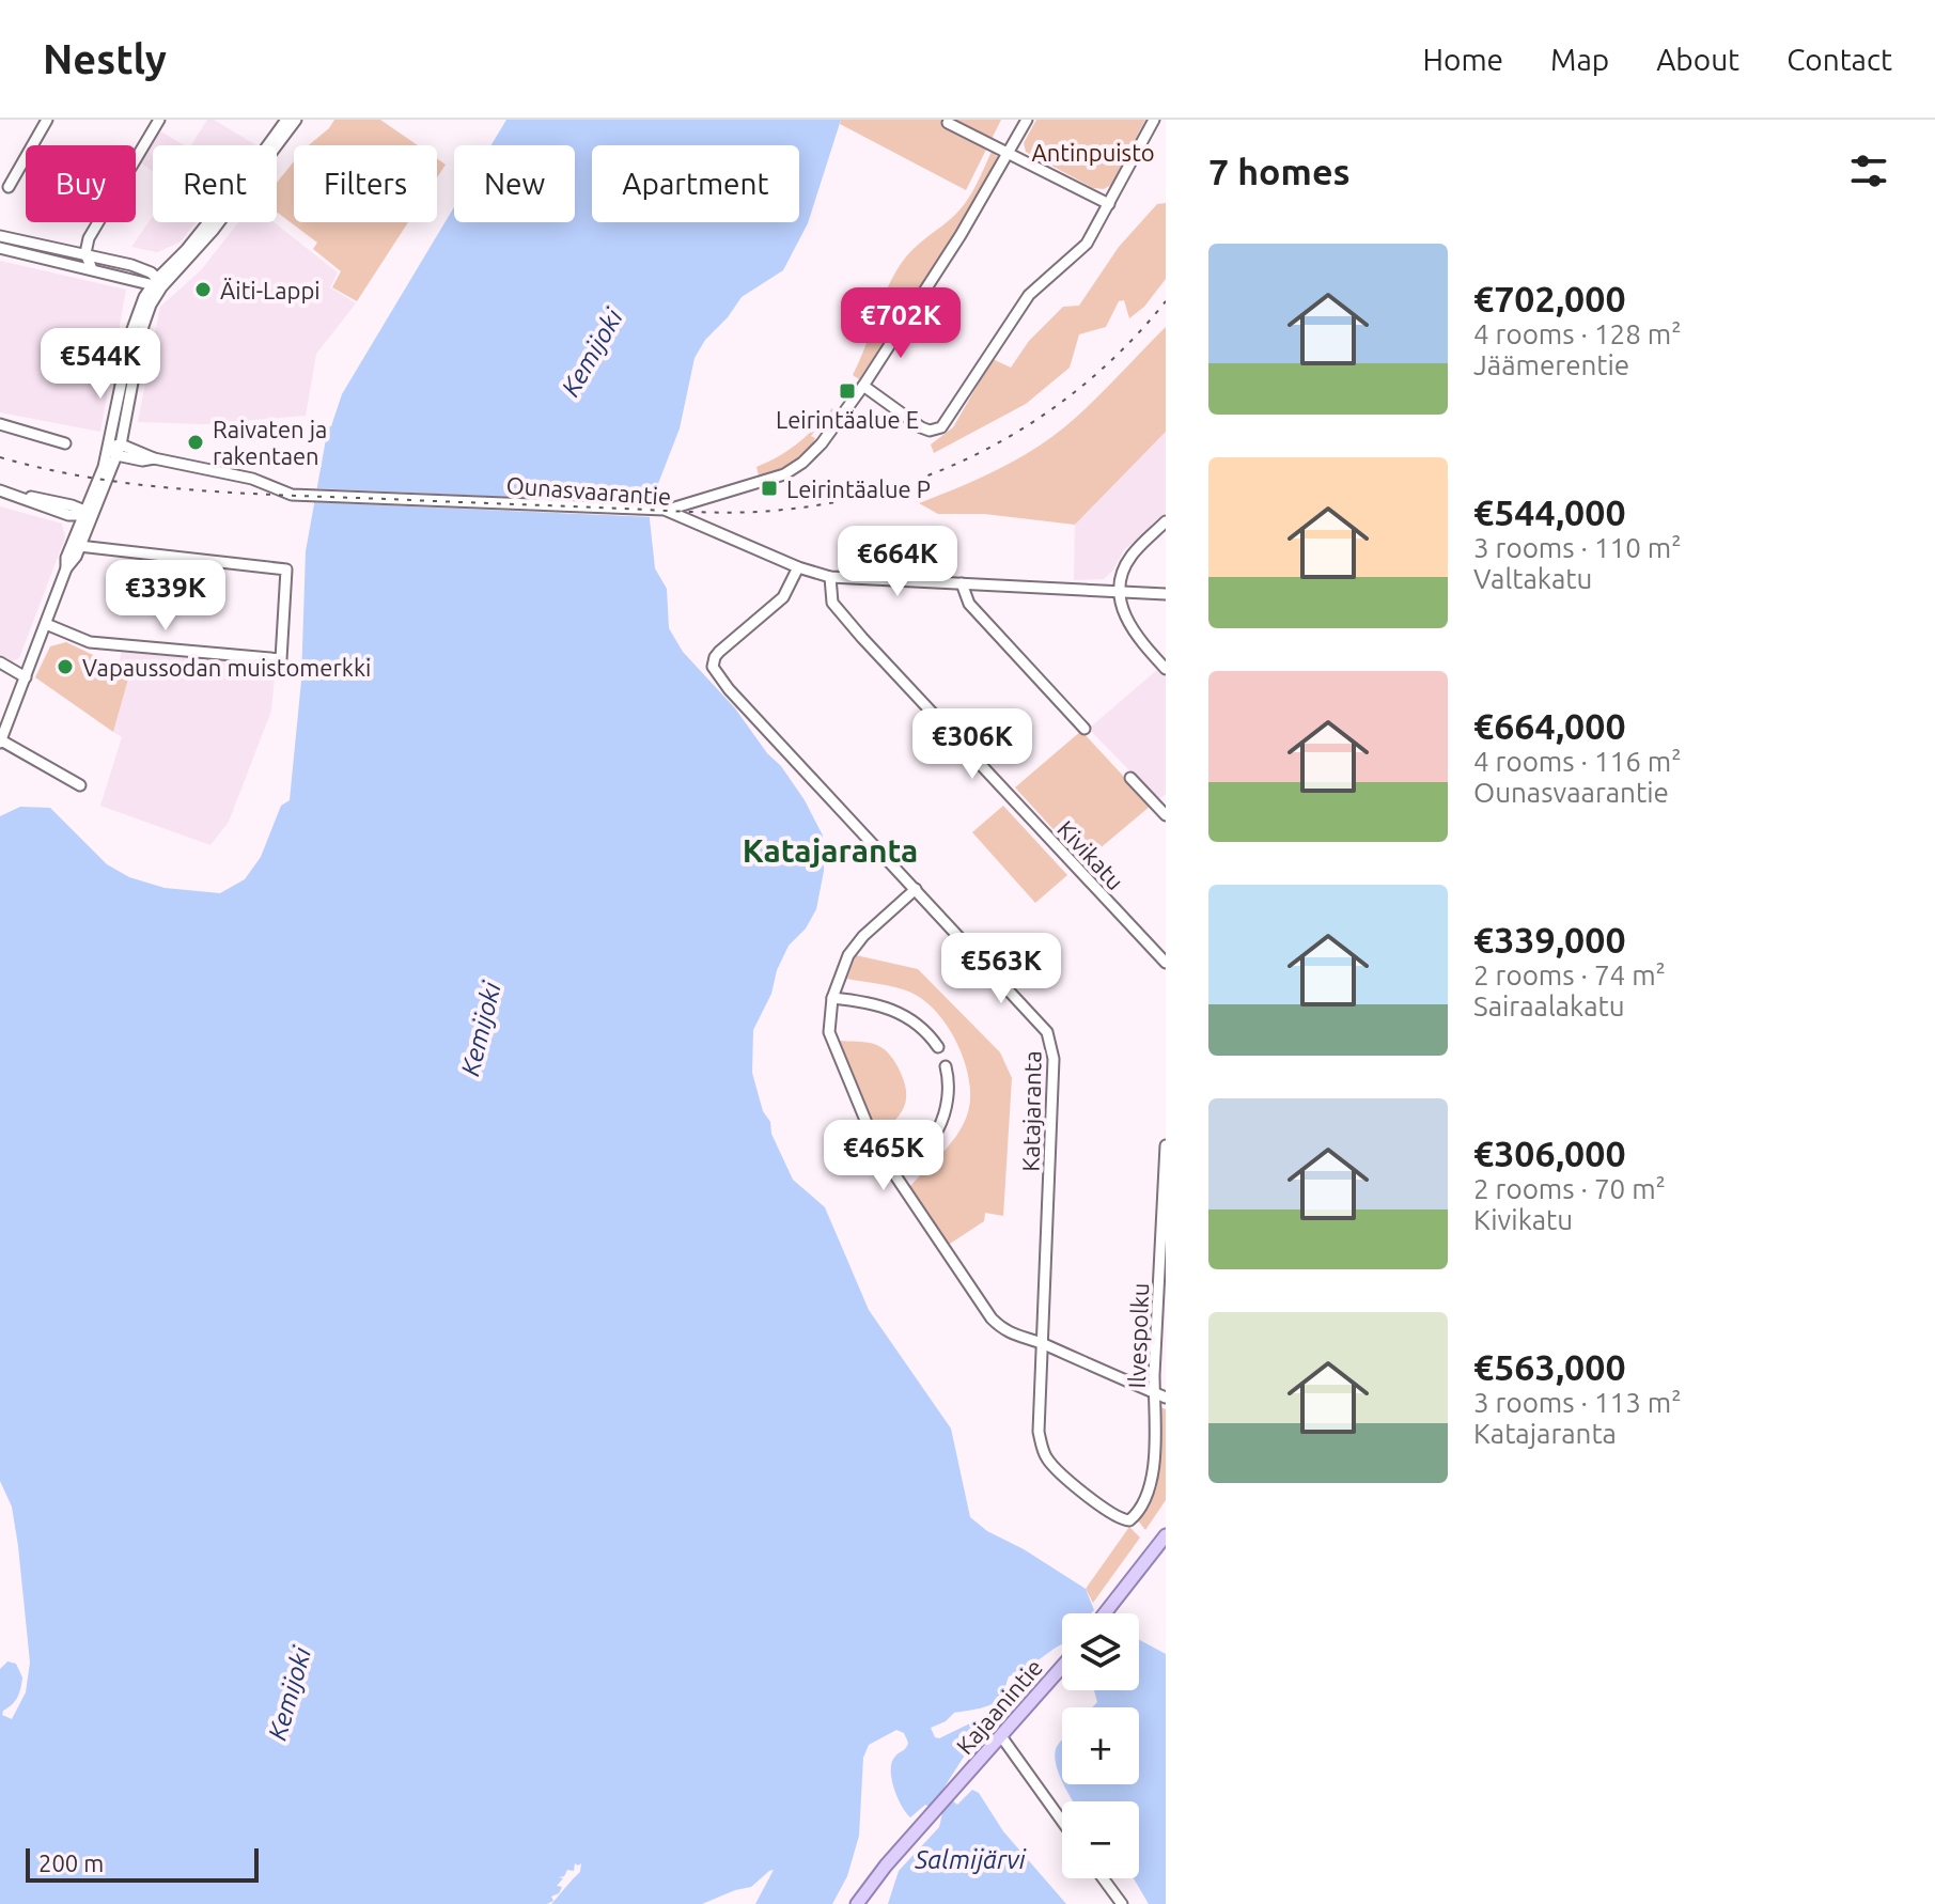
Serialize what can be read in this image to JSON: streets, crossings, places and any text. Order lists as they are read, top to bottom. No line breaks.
{"streets":{"main road":["Kajaanintie"],"street":["Ounasvaarantie","Kivikatu","Katajaranta","Ilvespolku"]},"crossings":[["Ounasvaarantie","Kivikatu"],["Ounasvaarantie","Katajaranta"],["Katajaranta","Ilvespolku"]],"districts":["Katajaranta"],"water":["Kemijoki","Salmijärvi"],"parks":["Antinpuisto"],"places":{"other":["Äiti-Lappi","Raivaten ja rakentaen","Vapaussodan muistomerkki"],"transit":["Leirintäalue E","Leirintäalue P"]},"scale_bar":"200 m","page":{"header":"Nestly","nav":["Home","Map","About","Contact"],"heading":"7 homes","chip":["Buy","Rent","Filters","New","Apartment"],"list":[{"name":"€702,000","note":"4 rooms · 128 m² · Jäämerentie"},{"name":"€544,000","note":"3 rooms · 110 m² · Valtakatu"},{"name":"€664,000","note":"4 rooms · 116 m² · Ounasvaarantie"},{"name":"€339,000","note":"2 rooms · 74 m² · Sairaalakatu"},{"name":"€306,000","note":"2 rooms · 70 m² · Kivikatu"},{"name":"€563,000","note":"3 rooms · 113 m² · Katajaranta"}],"price":["€702K","€544K","€664K","€339K","€306K","€563K","€465K"],"map_buttons":["+","−"],"scale":"200 m"}}
